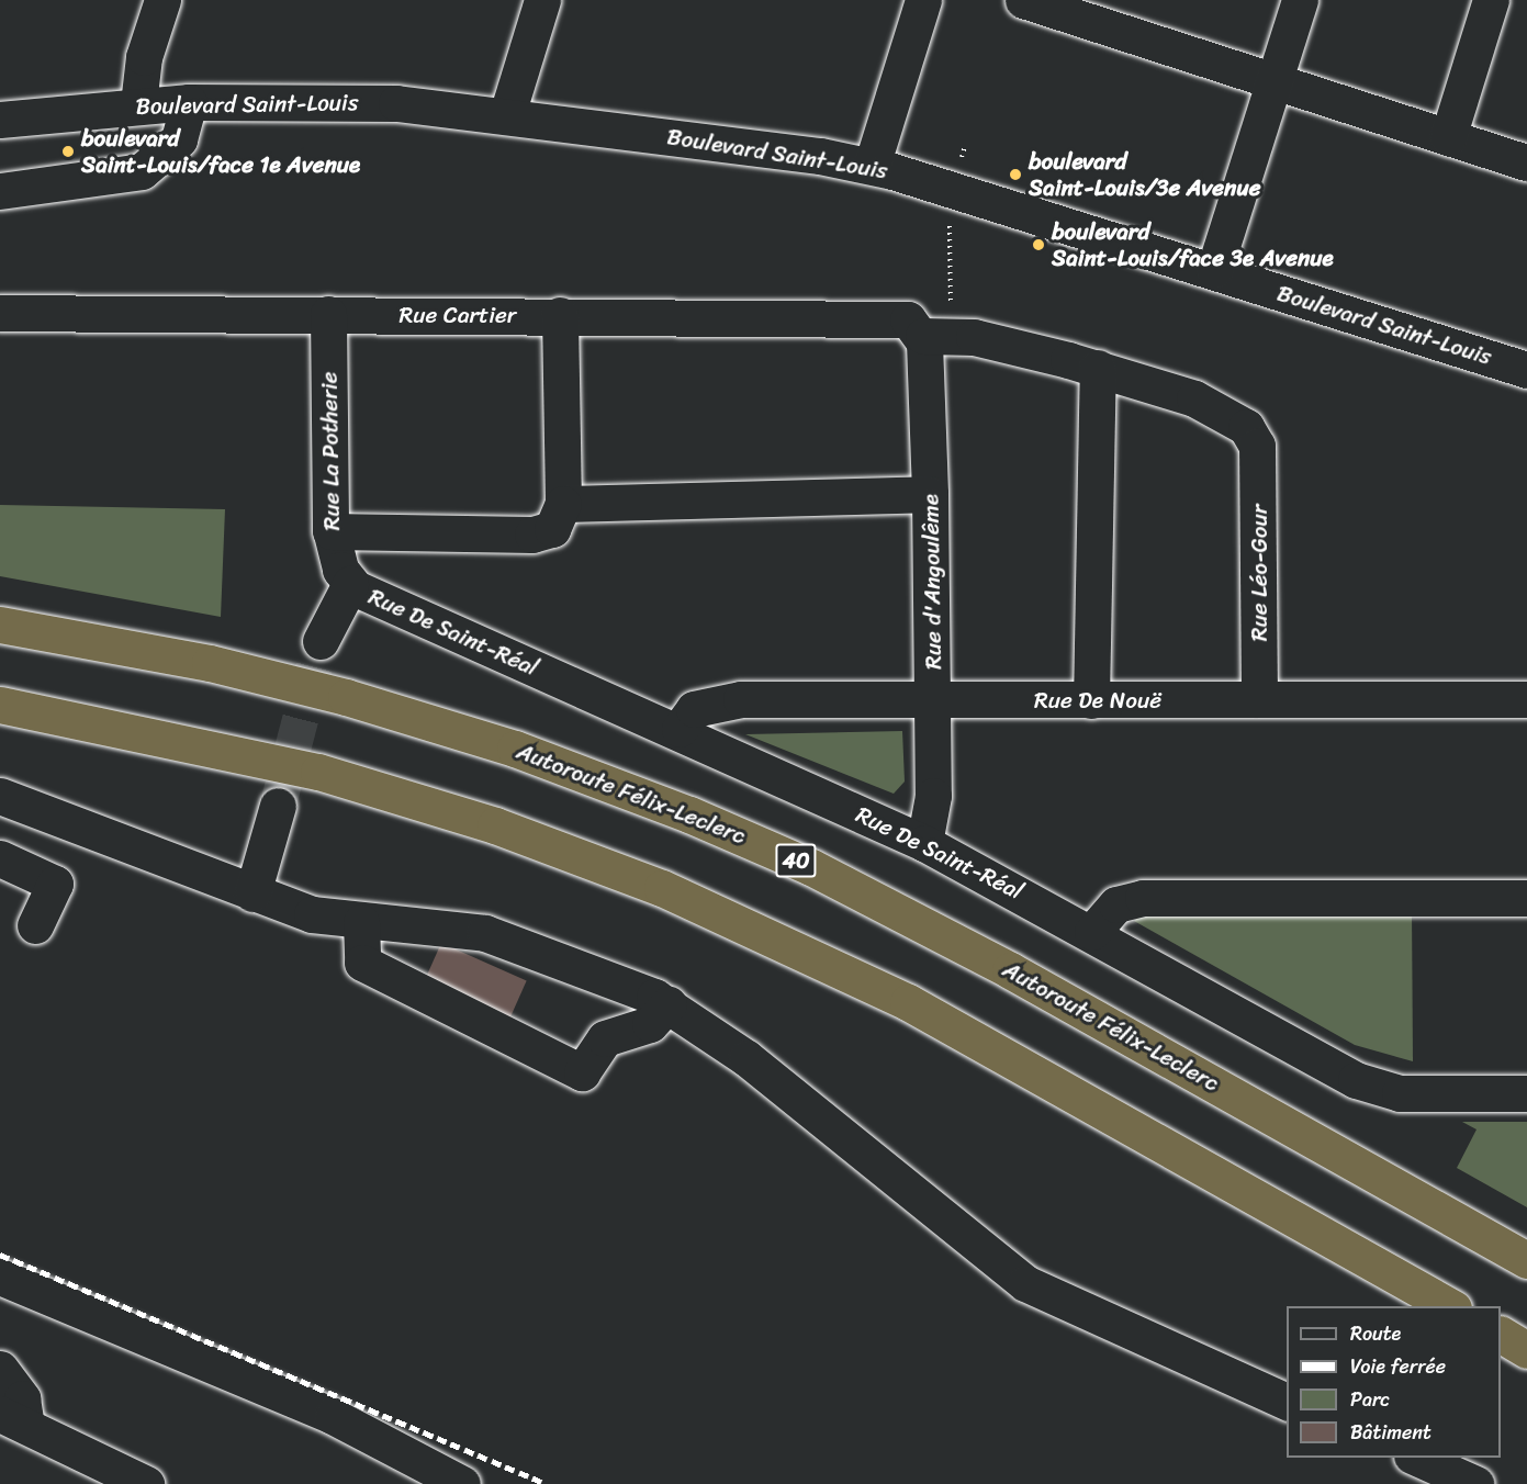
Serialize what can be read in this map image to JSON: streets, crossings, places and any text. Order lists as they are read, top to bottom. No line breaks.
{"streets":{"highway":["Autoroute Félix-Leclerc","40"],"street":["Boulevard Saint-Louis","Rue Cartier","Rue La Potherie","Rue Léo-Gour","Rue d'Angoulême","Rue De Saint-Réal","Rue De Nouë"]},"crossings":[["Rue Cartier","Rue La Potherie"],["Rue Cartier","Rue Léo-Gour"],["Rue Cartier","Rue d'Angoulême"],["Rue La Potherie","Rue De Saint-Réal"],["Rue Léo-Gour","Rue De Nouë"],["Rue d'Angoulême","Rue De Saint-Réal"],["Rue d'Angoulême","Rue De Nouë"],["Rue De Saint-Réal","Rue De Nouë"]],"places":["boulevard Saint-Louis/face 1e Avenue","boulevard Saint-Louis/3e Avenue","boulevard Saint-Louis/face 3e Avenue"],"legend":["Route","Voie ferrée","Parc","Bâtiment"]}
